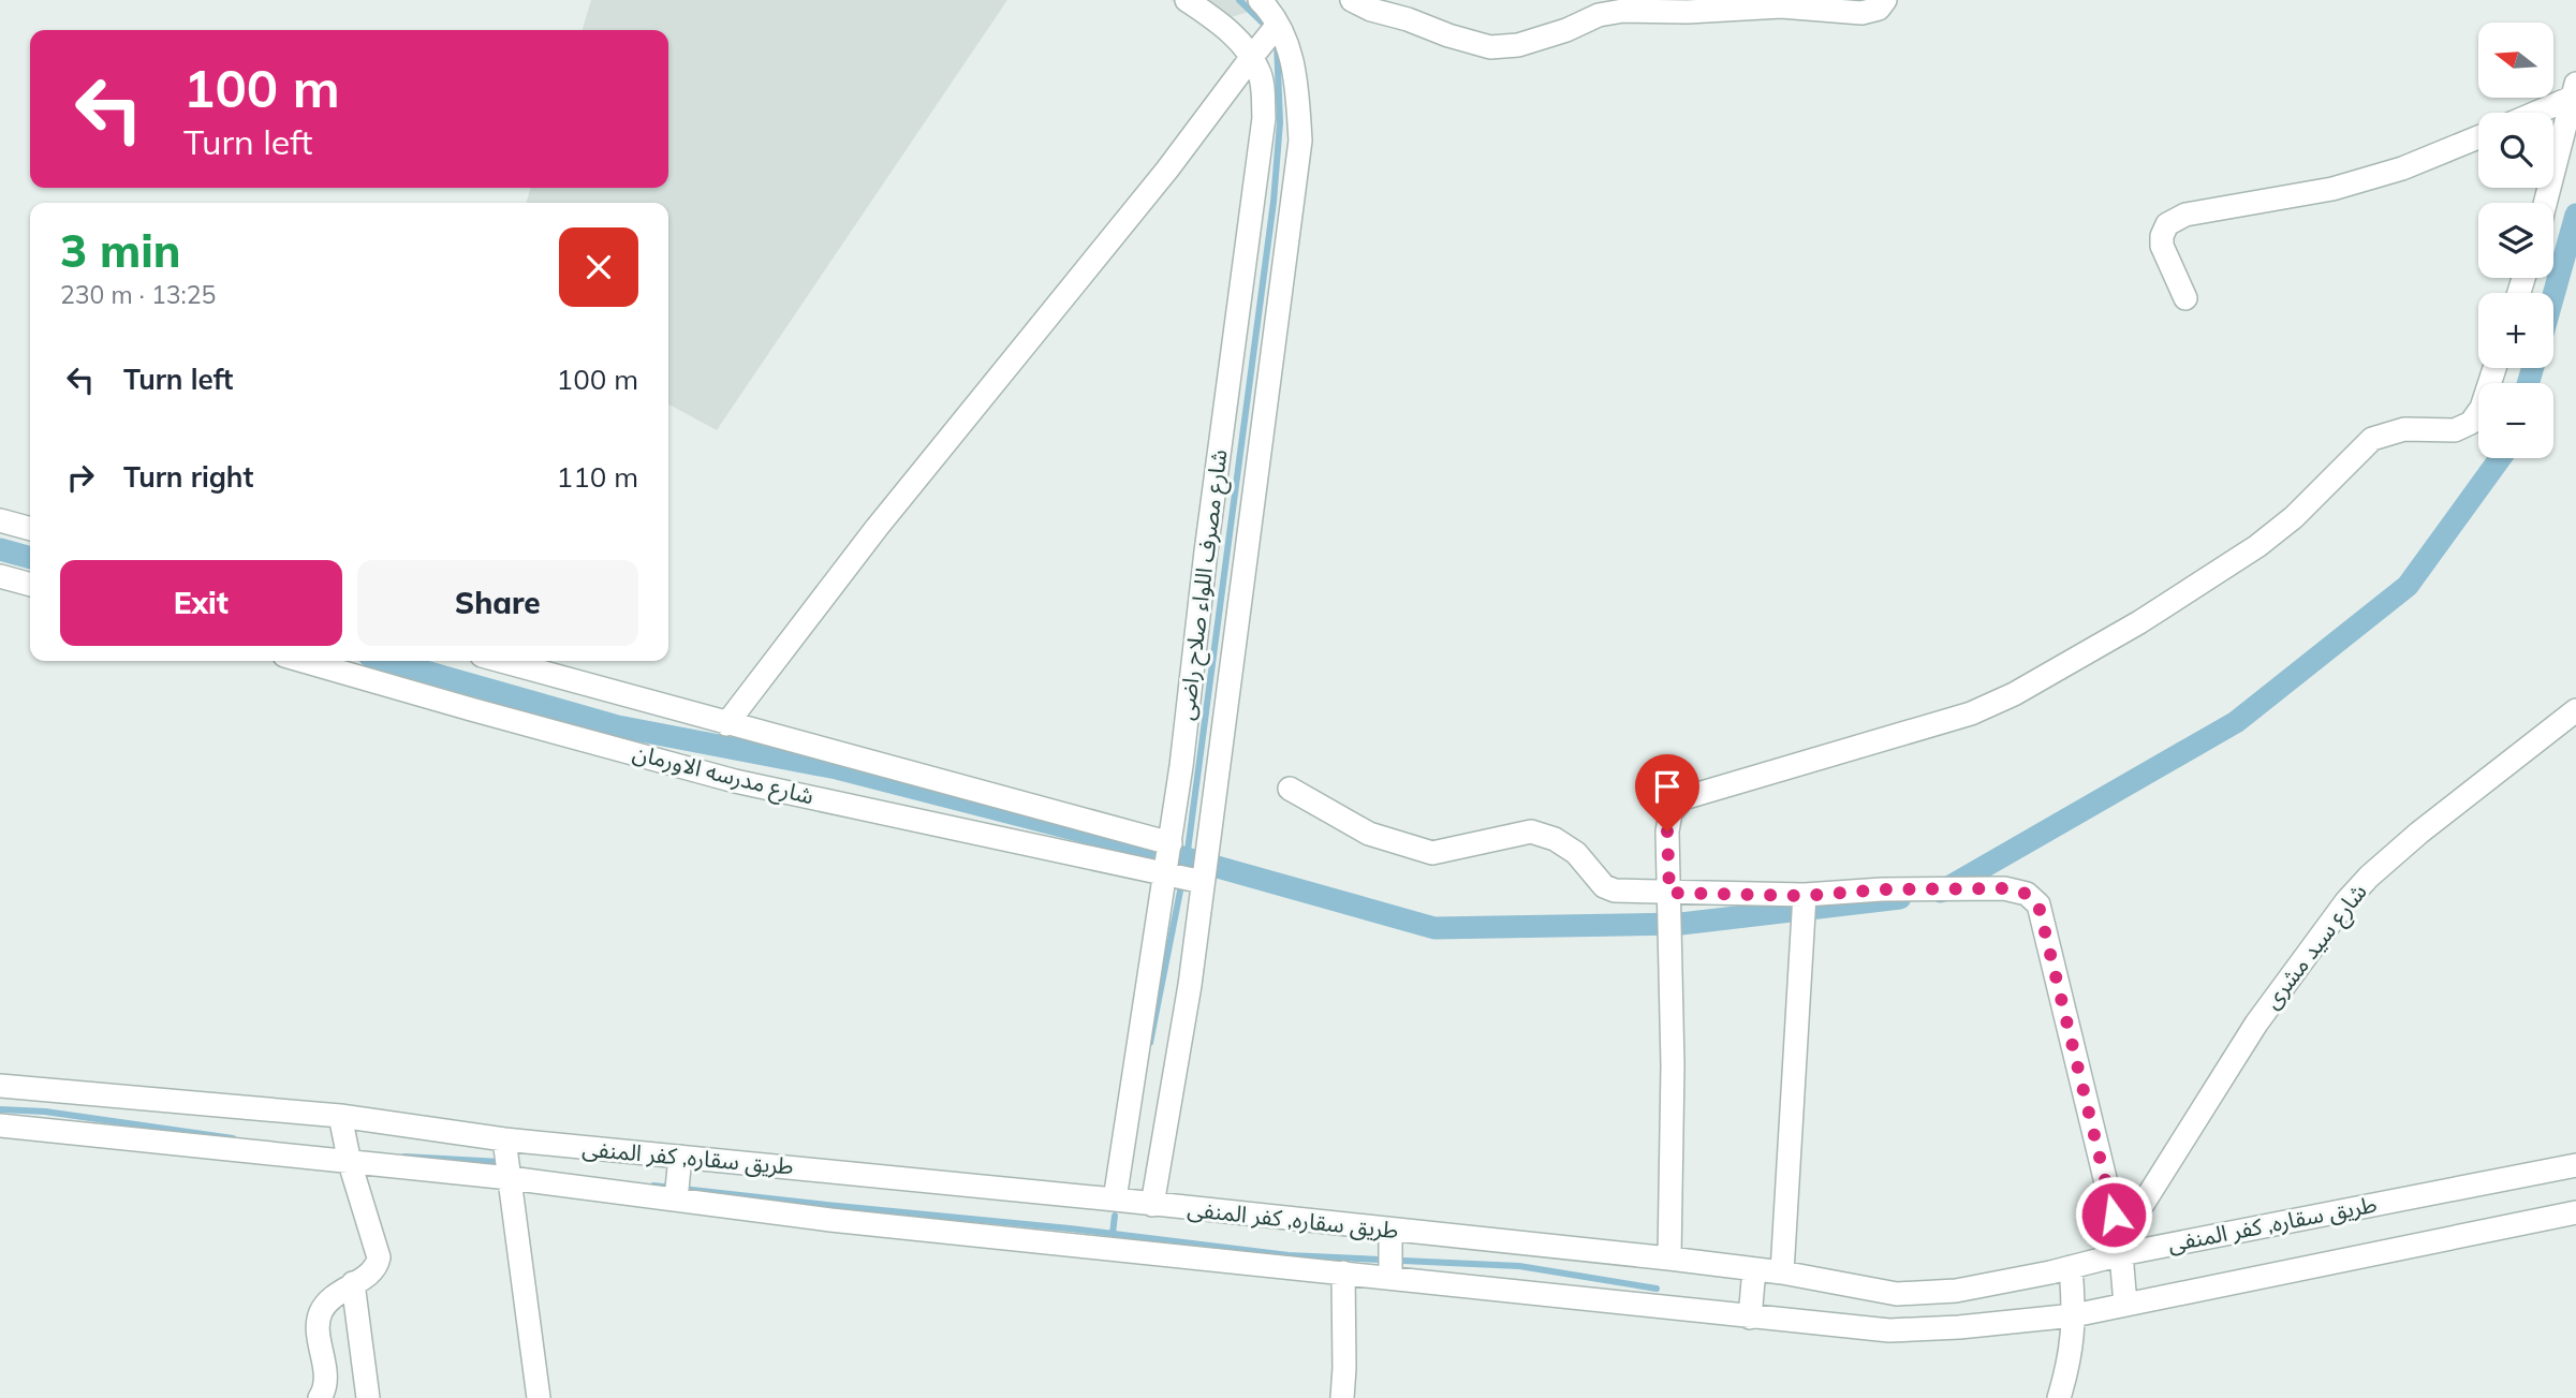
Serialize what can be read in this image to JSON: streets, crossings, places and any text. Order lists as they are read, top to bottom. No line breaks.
{"streets":{"street":["شارع مصرف اللواء صلاح راضى","شارع مدرسه الاورمان","شارع سيد مشرى","طريق سقاره, كفر المنفى"]},"crossings":[["شارع مصرف اللواء صلاح راضى","شارع مدرسه الاورمان"],["شارع مصرف اللواء صلاح راضى","طريق سقاره, كفر المنفى"],["شارع سيد مشرى","طريق سقاره, كفر المنفى"]],"north":"left","page":{"map_buttons":["+","−"],"turn":["100 m","Turn left"],"heading":["3 min","230 m · 13:25"],"list":[{"name":"Turn left","value":"100 m"},{"name":"Turn right","value":"110 m"}],"buttons":["Exit","Share"]}}
